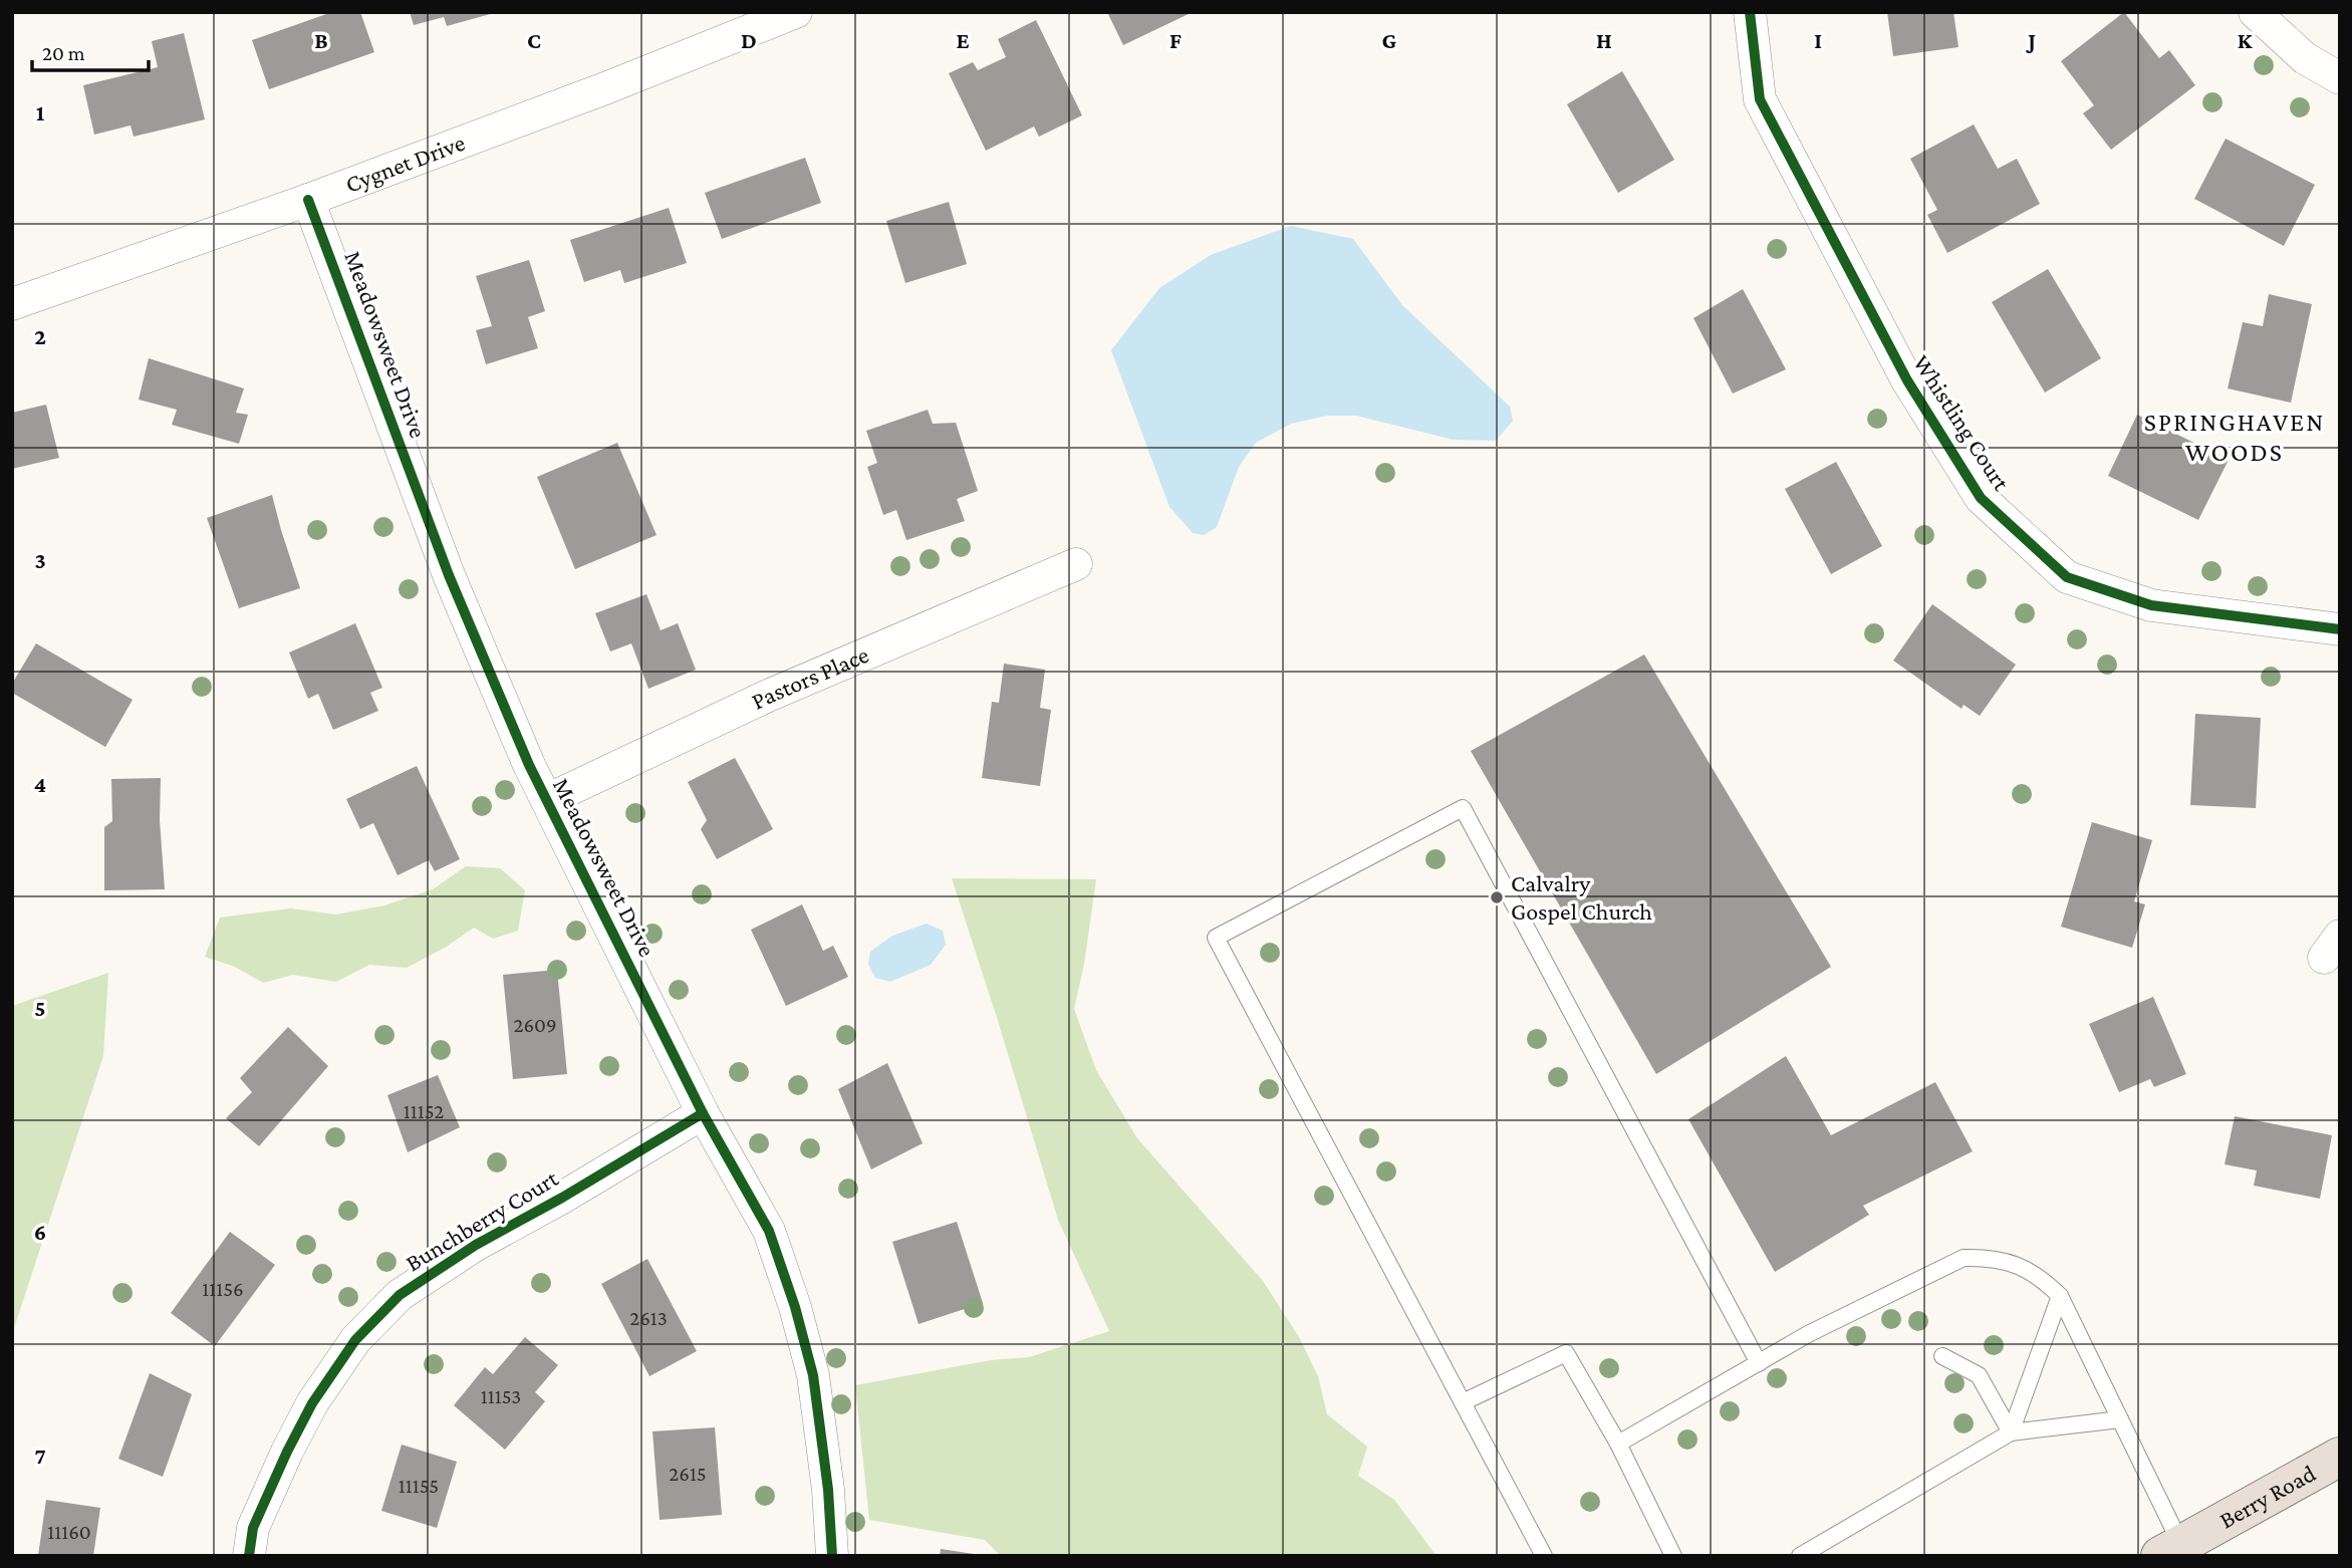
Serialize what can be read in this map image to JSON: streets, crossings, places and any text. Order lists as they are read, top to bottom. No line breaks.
{"streets":{"highway":["Berry Road"],"street":["Cygnet Drive","Meadowsweet Drive","Whistling Court","Pastors Place","Bunchberry Court"]},"crossings":[["Cygnet Drive","Meadowsweet Drive"],["Meadowsweet Drive","Pastors Place"],["Meadowsweet Drive","Bunchberry Court"]],"districts":["SPRINGHAVEN WOODS"],"places":["Calvalry Gospel Church"],"house_numbers":["2609","11152","11156","2613","11153","2615","11155","11160"],"scale_bar":"20 m","grid":{"columns":["B","C","D","E","F","G","H","I","J","K"],"rows":["1","2","3","4","5","6","7"]}}
